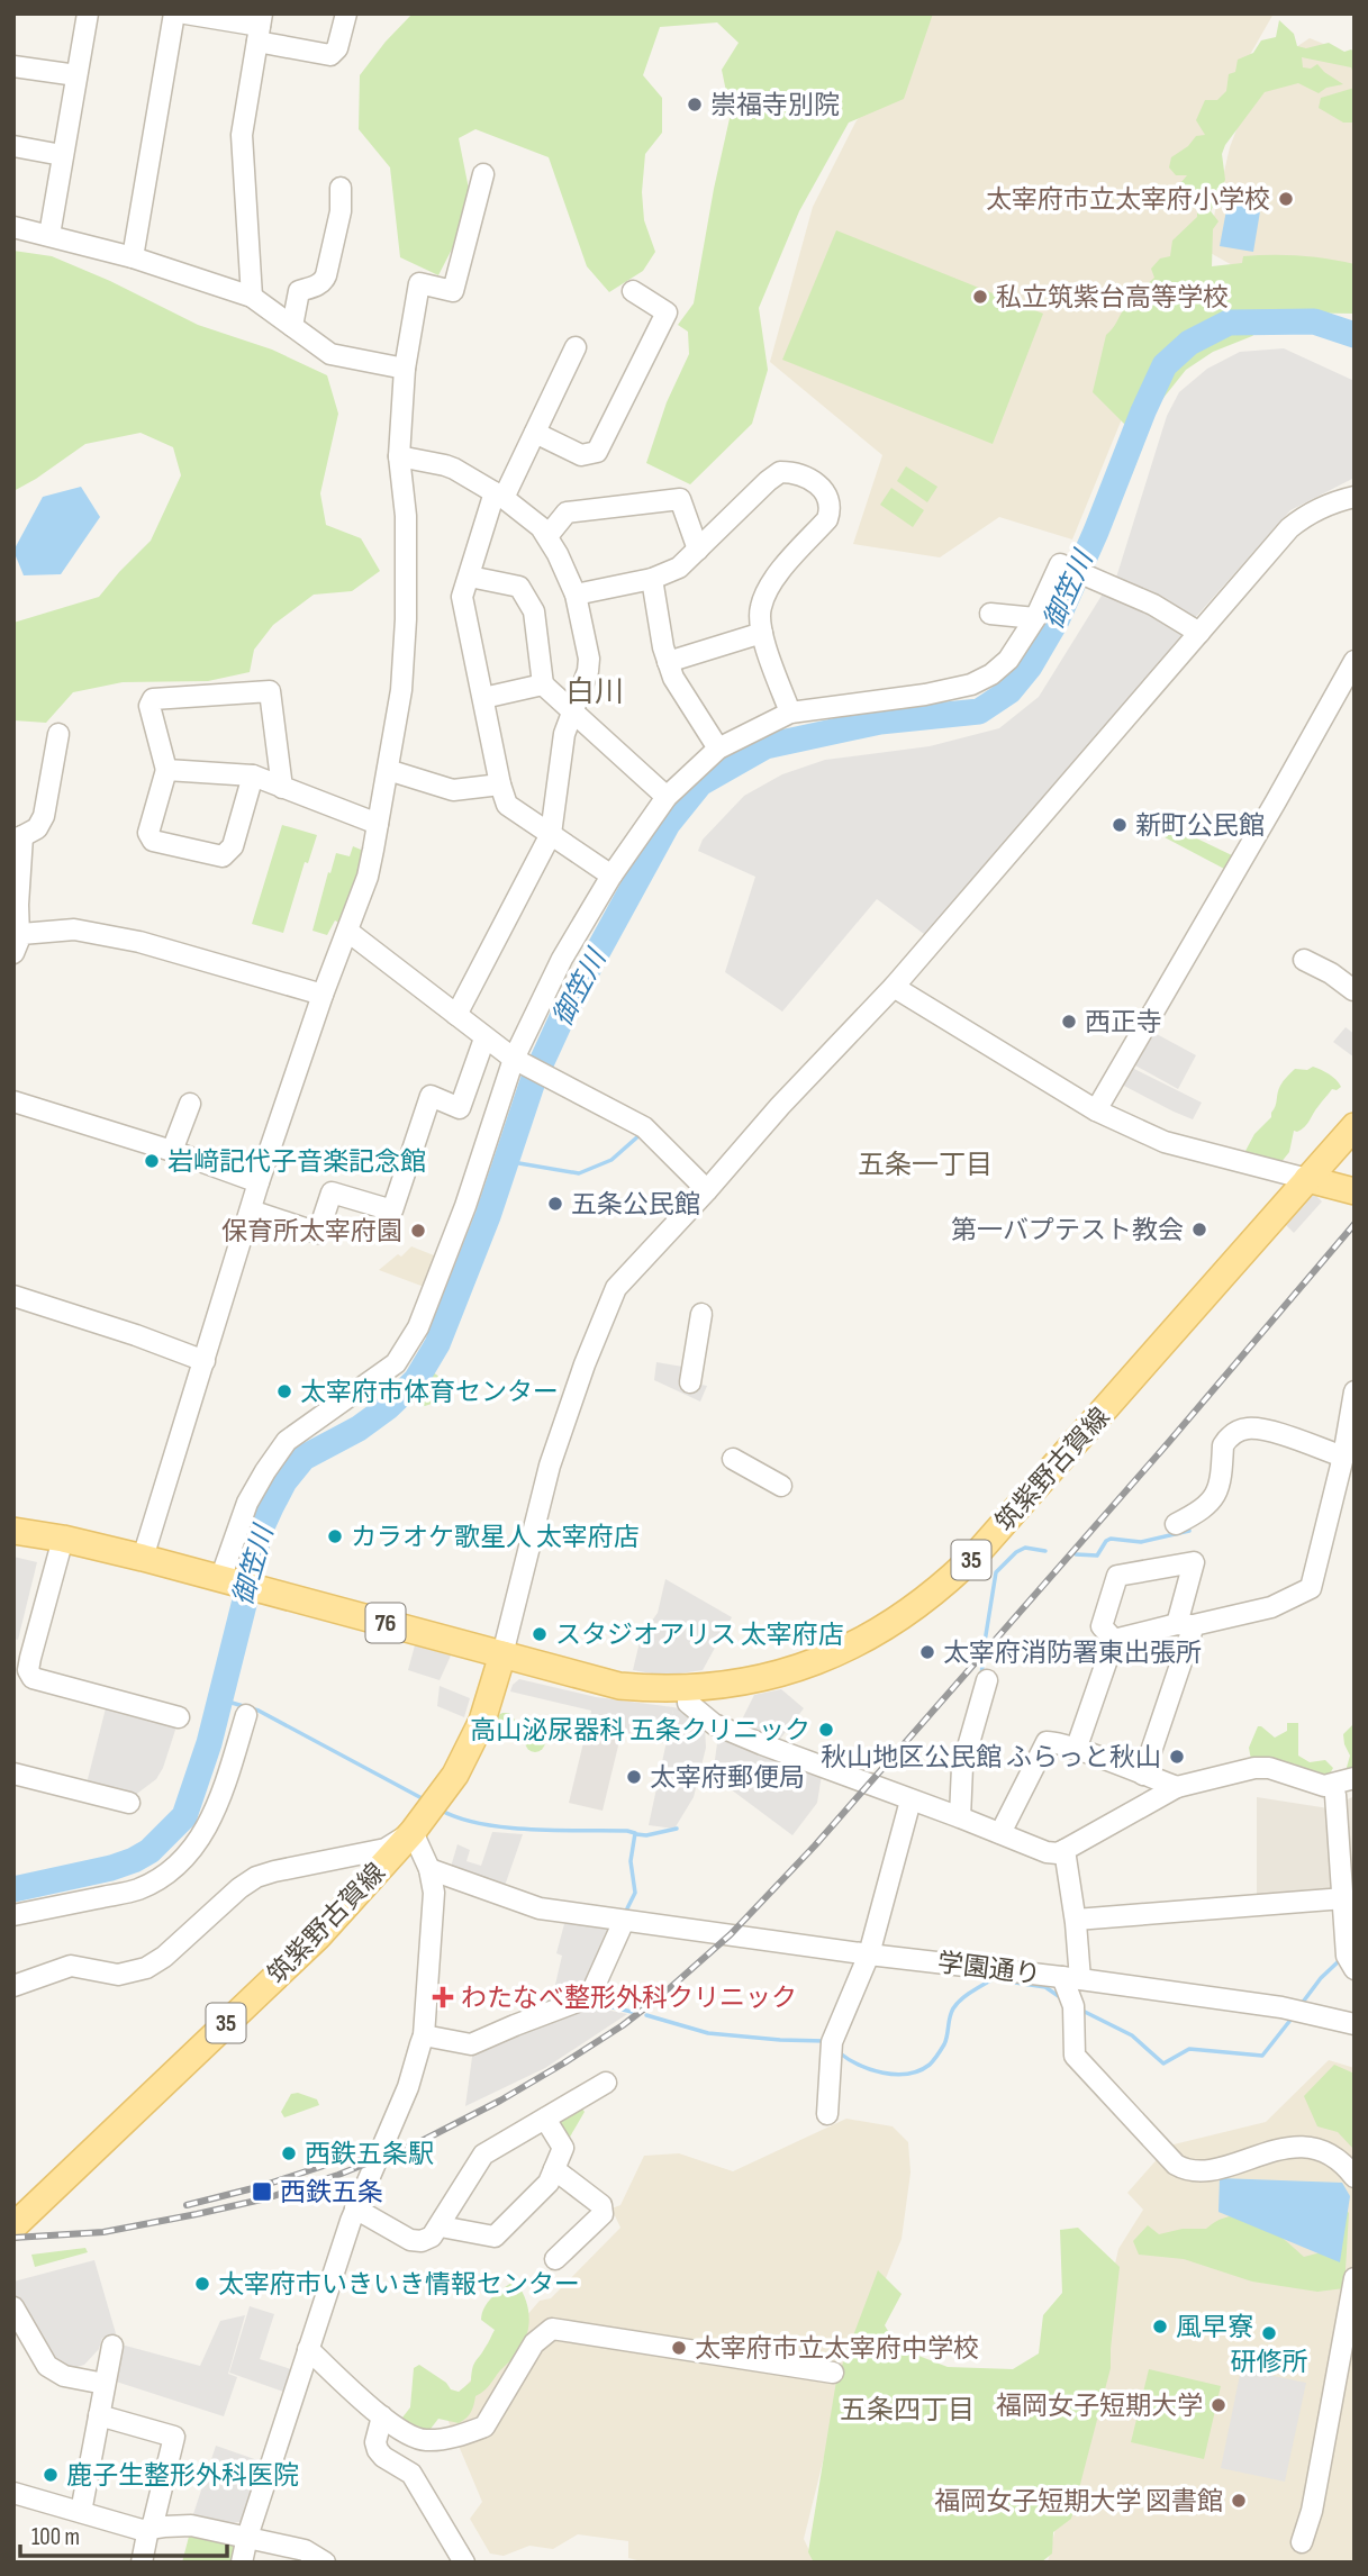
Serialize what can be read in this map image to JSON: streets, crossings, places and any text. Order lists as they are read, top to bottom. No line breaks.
{"streets":{"main road":["筑紫野古賀線","35","76"],"street":["学園通り"]},"crossings":[["筑紫野古賀線","76"]],"districts":["白川","五条一丁目","五条四丁目"],"water":["御笠川"],"places":{"other":["崇福寺別院","太宰府市立太宰府小学校","私立筑紫台高等学校","新町公民館","西正寺","岩﨑記代子音楽記念館","五条公民館","第一バプテスト教会","保育所太宰府園","太宰府市体育センター","カラオケ歌星人 太宰府店","スタジオアリス 太宰府店","太宰府消防署東出張所","高山泌尿器科 五条クリニック","秋山地区公民館 ふらっと秋山","太宰府郵便局","西鉄五条駅","太宰府市いきいき情報センター","風早寮","研修所","太宰府市立太宰府中学校","福岡女子短期大学","鹿子生整形外科医院","福岡女子短期大学 図書館"],"health":["わたなべ整形外科クリニック"],"transit":["西鉄五条"]},"scale_bar":"100 m"}
